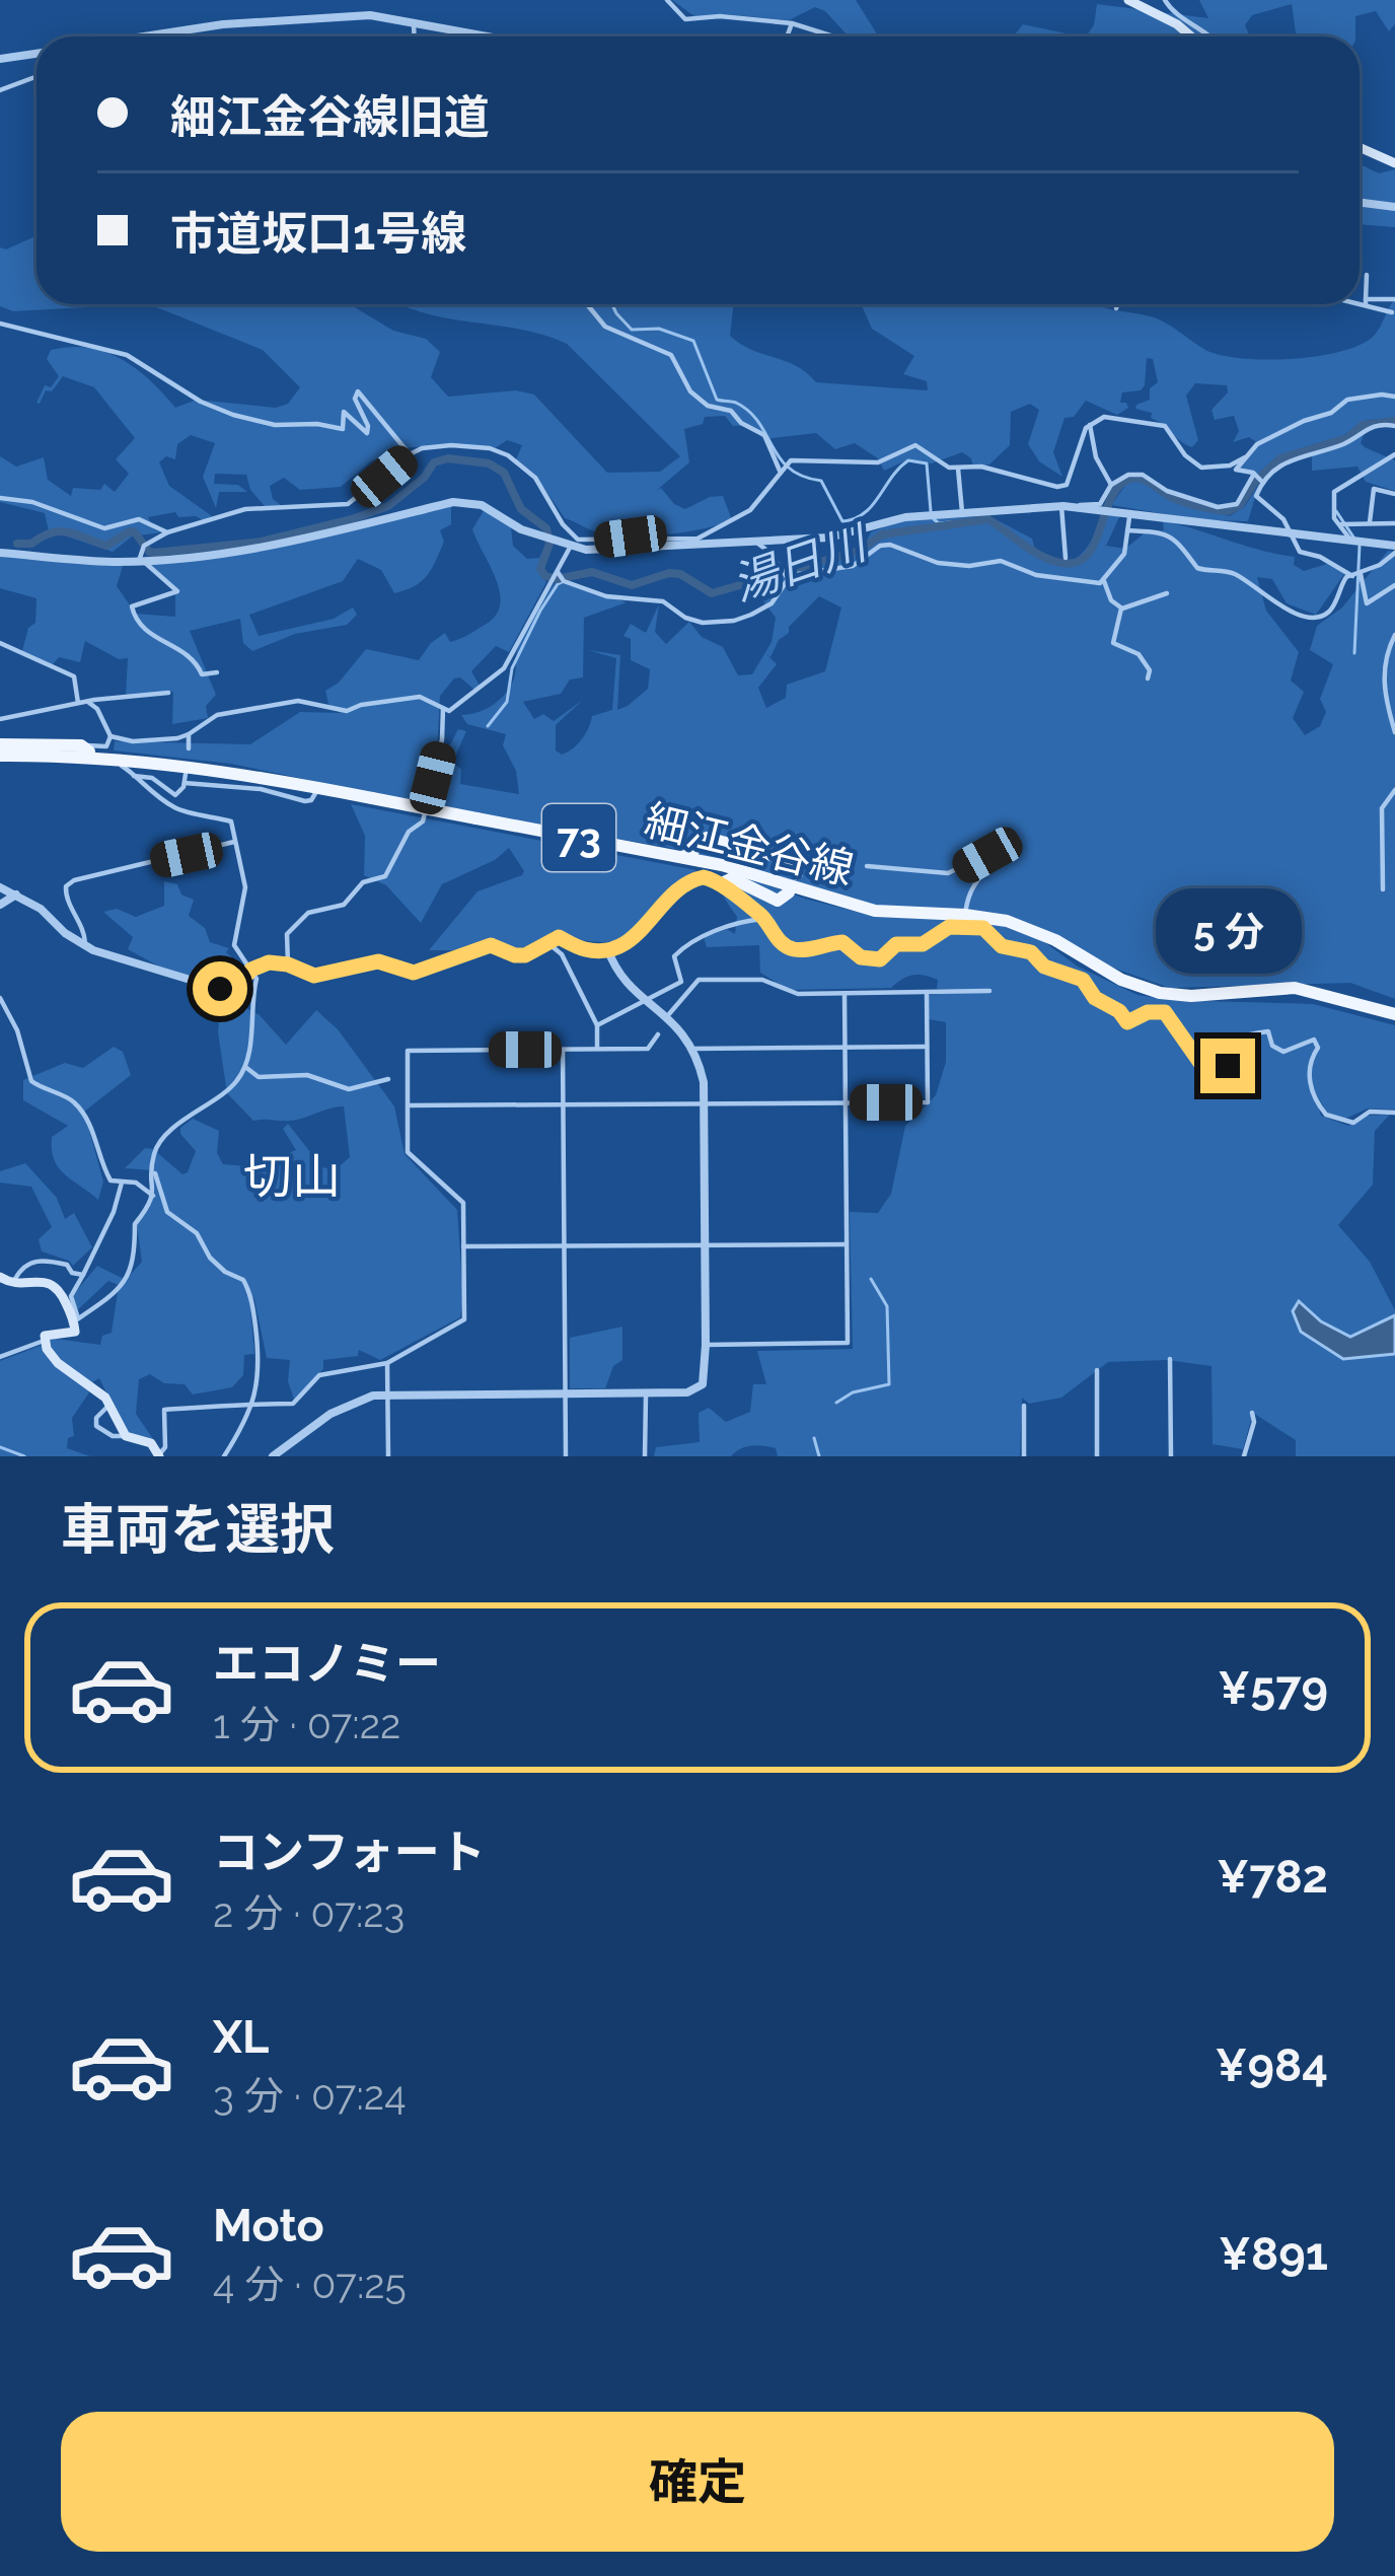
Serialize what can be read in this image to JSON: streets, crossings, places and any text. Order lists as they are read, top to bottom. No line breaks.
{"streets":{"main road":["73","細江金谷線"]},"districts":["切山"],"water":["湯日川"],"page":{"banner":["細江金谷線旧道","市道坂口1号線"],"bubble":"5 分","heading":"車両を選択","list":[{"name":"エコノミー","note":"1 分 · 07:22","value":"¥579"},{"name":"コンフォート","note":"2 分 · 07:23","value":"¥782"},{"name":"XL","note":"3 分 · 07:24","value":"¥984"},{"name":"Moto","note":"4 分 · 07:25","value":"¥891"}],"buttons":"確定"}}
